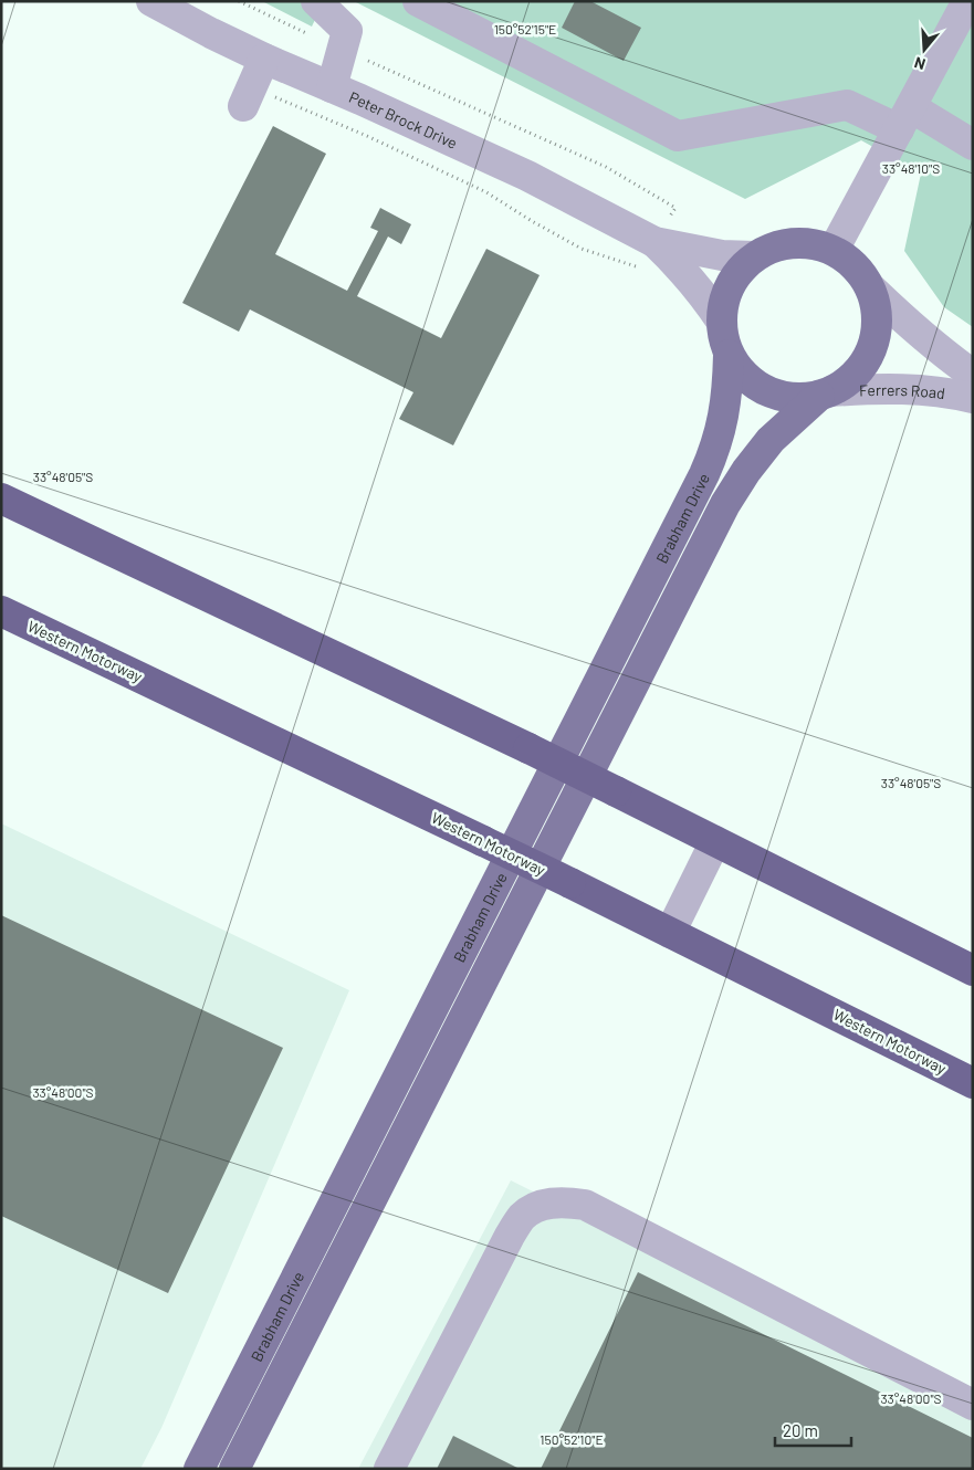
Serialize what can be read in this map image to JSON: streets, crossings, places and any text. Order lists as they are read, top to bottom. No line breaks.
{"streets":{"highway":["Western Motorway"],"main road":["Brabham Drive"],"street":["Peter Brock Drive","Ferrers Road"]},"crossings":[["Peter Brock Drive","Ferrers Road"],["Peter Brock Drive","Brabham Drive"],["Ferrers Road","Brabham Drive"]],"scale_bar":"20 m","north":"bottom","coordinates":["150°52'15\"E","33°48'10\"S","33°48'05\"S","33°48'00\"S","150°52'10\"E"]}
